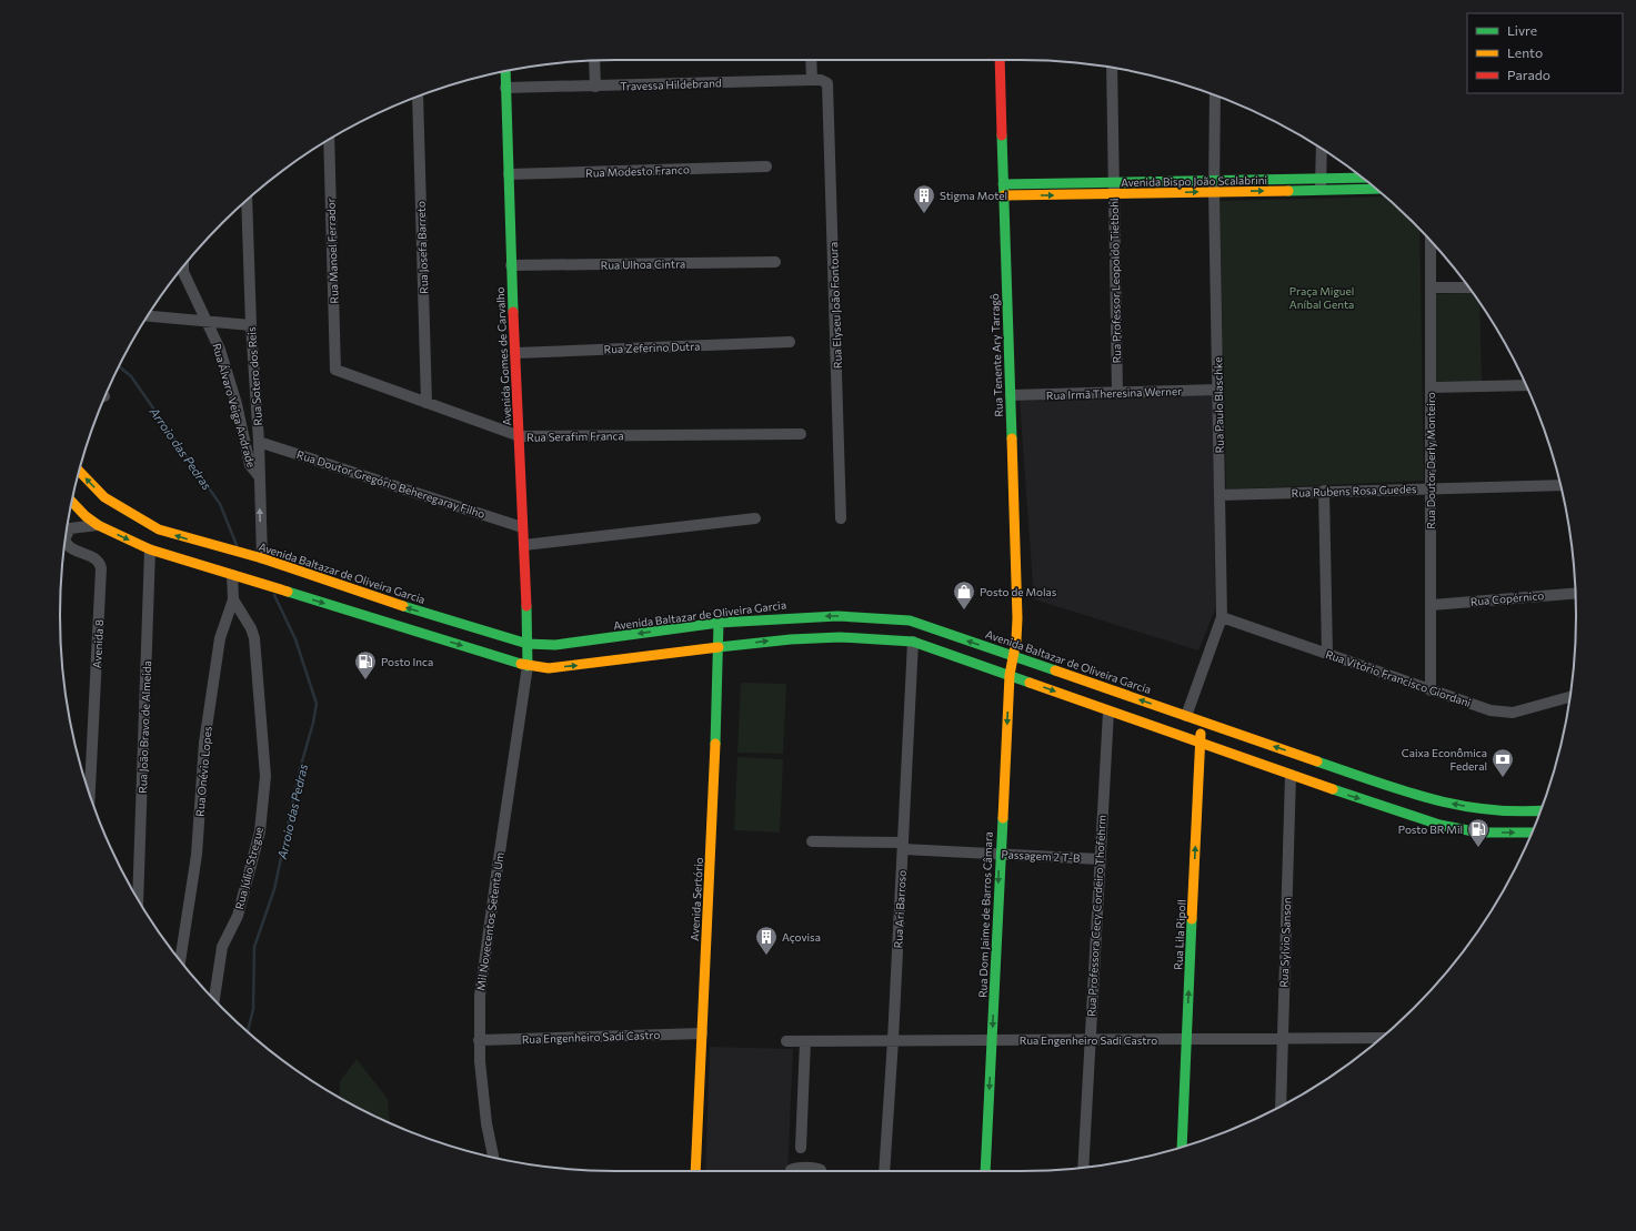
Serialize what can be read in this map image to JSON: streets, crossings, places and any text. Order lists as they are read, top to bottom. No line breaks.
{"streets":{"main road":["Avenida Bispo João Scalabrini","Rua Tenente Ary Tarragô","Avenida Gomes de Carvalho","Avenida Baltazar de Oliveira Garcia","Avenida Sertório","Rua Dom Jaime de Barros Câmara","Rua Lila Ripoll"],"street":["Travessa Hildebrand","Rua Modesto Franco","Rua Josefa Barreto","Rua Manoel Ferrador","Rua Ulhoa Cintra","Rua Professor Leopoldo Tietbohl","Rua Elyseu João Fontoura","Rua Zeferino Dutra","Rua Sotero dos Reis","Rua Irmã Theresina Werner","Rua Álvaro Veiga Andrade","Rua Paulo Blaschke","Rua Serafim Franca","Rua Doutor Derly Monteiro","Rua Doutor Gregório Beheregaray Filho","Rua Rubens Rosa Guedes","Rua Copérnico","Avenida 8","Rua Vitório Francisco Giordani","Rua João Bravo de Almeida","Rua Onévio Lopes","Passagem 2 T-B","Rua Júlio Stregue","Rua Ari Barroso","Rua Professora Cecy Cordeiro Thofehrm","Mil Novecentos Setenta Um","Rua Sylvio Sanson","Rua Engenheiro Sadi Castro"]},"crossings":[["Travessa Hildebrand","Rua Elyseu João Fontoura"],["Travessa Hildebrand","Avenida Gomes de Carvalho"],["Rua Modesto Franco","Avenida Gomes de Carvalho"],["Avenida Bispo João Scalabrini","Rua Professor Leopoldo Tietbohl"],["Avenida Bispo João Scalabrini","Rua Tenente Ary Tarragô"],["Avenida Bispo João Scalabrini","Rua Paulo Blaschke"],["Rua Josefa Barreto","Rua Serafim Franca"],["Rua Manoel Ferrador","Rua Serafim Franca"],["Rua Ulhoa Cintra","Avenida Gomes de Carvalho"],["Rua Professor Leopoldo Tietbohl","Rua Irmã Theresina Werner"],["Rua Zeferino Dutra","Avenida Gomes de Carvalho"],["Rua Tenente Ary Tarragô","Rua Irmã Theresina Werner"],["Rua Tenente Ary Tarragô","Avenida Baltazar de Oliveira Garcia"],["Rua Tenente Ary Tarragô","Rua Dom Jaime de Barros Câmara"],["Avenida Gomes de Carvalho","Rua Serafim Franca"],["Avenida Gomes de Carvalho","Rua Doutor Gregório Beheregaray Filho"],["Avenida Gomes de Carvalho","Avenida Baltazar de Oliveira Garcia"],["Avenida Gomes de Carvalho","Mil Novecentos Setenta Um"],["Rua Sotero dos Reis","Rua Álvaro Veiga Andrade"],["Rua Sotero dos Reis","Rua Doutor Gregório Beheregaray Filho"],["Rua Sotero dos Reis","Avenida Baltazar de Oliveira Garcia"],["Rua Irmã Theresina Werner","Rua Paulo Blaschke"],["Rua Paulo Blaschke","Rua Rubens Rosa Guedes"],["Rua Paulo Blaschke","Avenida Baltazar de Oliveira Garcia"],["Rua Paulo Blaschke","Rua Vitório Francisco Giordani"],["Rua Doutor Derly Monteiro","Rua Rubens Rosa Guedes"],["Rua Doutor Derly Monteiro","Rua Copérnico"],["Rua Doutor Derly Monteiro","Rua Vitório Francisco Giordani"],["Avenida Baltazar de Oliveira Garcia","Avenida Sertório"],["Avenida Baltazar de Oliveira Garcia","Rua Dom Jaime de Barros Câmara"],["Avenida Baltazar de Oliveira Garcia","Rua Lila Ripoll"],["Rua Onévio Lopes","Rua Júlio Stregue"],["Passagem 2 T-B","Rua Ari Barroso"],["Passagem 2 T-B","Rua Dom Jaime de Barros Câmara"],["Passagem 2 T-B","Rua Professora Cecy Cordeiro Thofehrm"],["Avenida Sertório","Rua Engenheiro Sadi Castro"],["Rua Ari Barroso","Rua Engenheiro Sadi Castro"],["Rua Dom Jaime de Barros Câmara","Rua Engenheiro Sadi Castro"],["Rua Professora Cecy Cordeiro Thofehrm","Rua Engenheiro Sadi Castro"],["Mil Novecentos Setenta Um","Rua Engenheiro Sadi Castro"],["Rua Lila Ripoll","Rua Engenheiro Sadi Castro"],["Rua Sylvio Sanson","Rua Engenheiro Sadi Castro"]],"one_way":["Rua Dom Jaime de Barros Câmara","Rua Lila Ripoll"],"water":["Arroio das Pedras"],"parks":["Praça Miguel Aníbal Genta"],"places":{"building":["Stigma Motel","Açovisa"],"shop":["Posto de Molas"],"fuel station":["Posto Inca","Posto BR Mil"],"bank":["Caixa Econômica Federal"]},"legend":["Livre","Lento","Parado"]}
